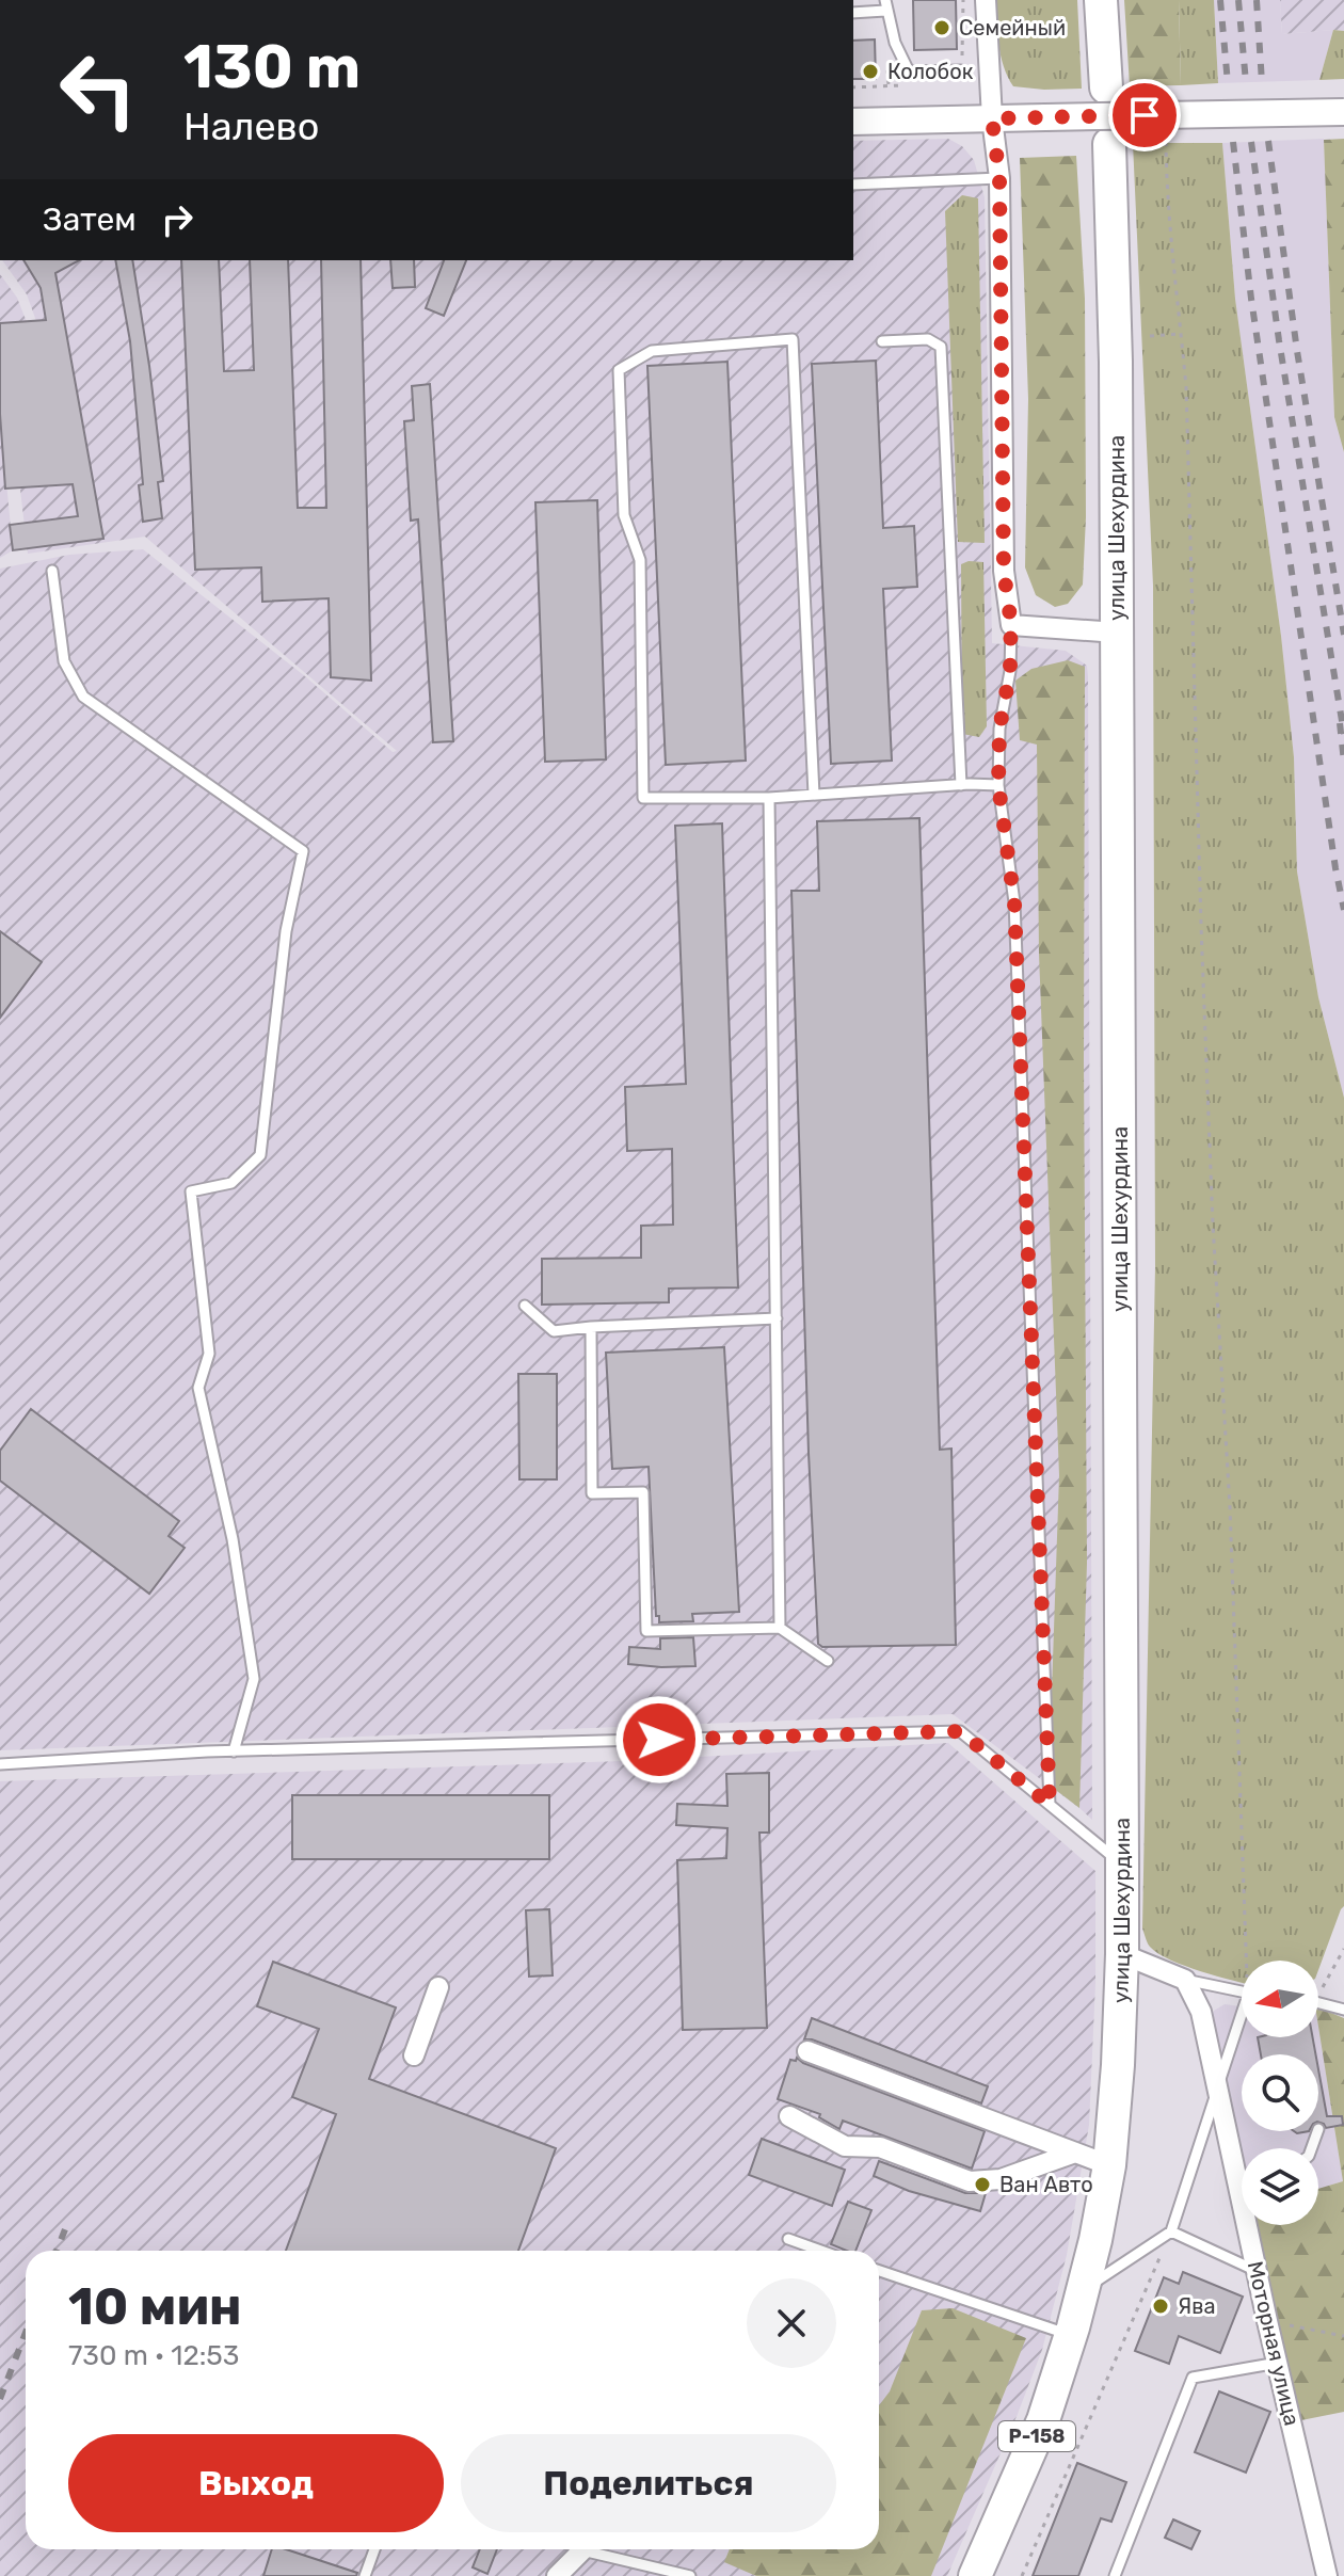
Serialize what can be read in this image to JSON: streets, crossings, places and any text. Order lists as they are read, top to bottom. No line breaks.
{"streets":{"main road":["улица Шехурдина","Р-158"],"street":["Моторная улица"]},"crossings":[["улица Шехурдина","Р-158"]],"places":["Семейный","Колобок","Ван Авто","Ява"],"north":"left","page":{"turn":["130 m","Налево"],"then":"Затем","heading":["10 мин","730 m · 12:53"],"buttons":["Выход","Поделиться"]}}
